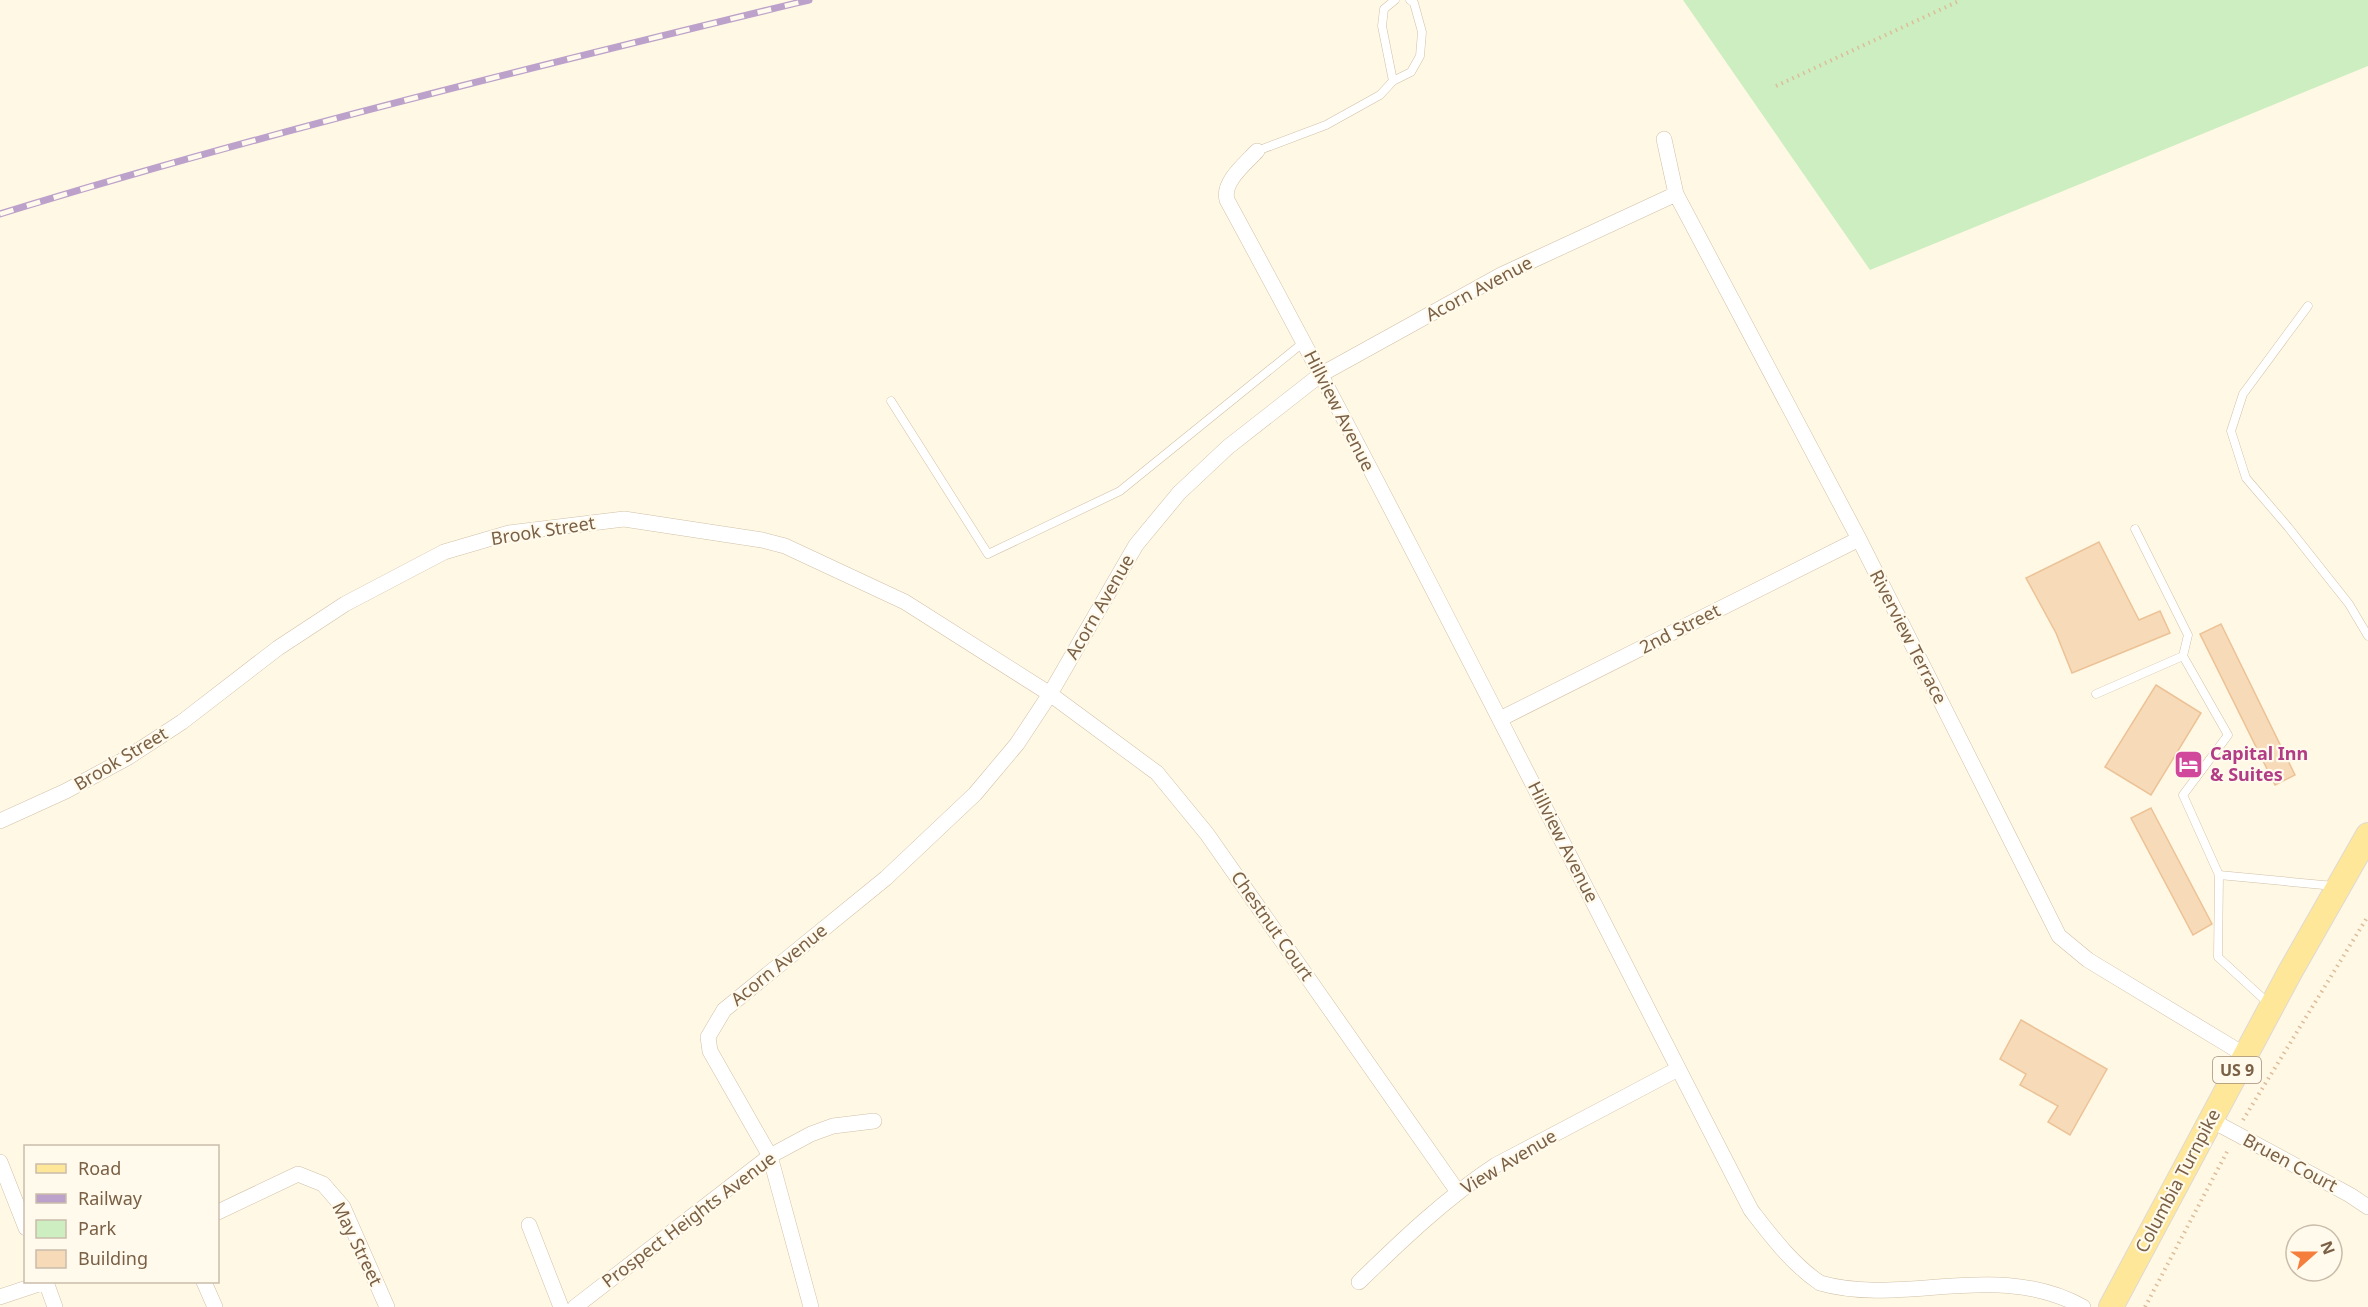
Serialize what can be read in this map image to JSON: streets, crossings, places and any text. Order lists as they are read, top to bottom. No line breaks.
{"streets":{"main road":["US 9","Columbia Turnpike"],"street":["Acorn Avenue","Hillview Avenue","Brook Street","2nd Street","Riverview Terrace","Chestnut Court","View Avenue","Bruen Court","Prospect Heights Avenue","May Street"]},"crossings":[["Acorn Avenue","Hillview Avenue"],["Acorn Avenue","Brook Street"],["Acorn Avenue","Riverview Terrace"],["Acorn Avenue","Chestnut Court"],["Acorn Avenue","Prospect Heights Avenue"],["Hillview Avenue","2nd Street"],["Hillview Avenue","View Avenue"],["Brook Street","Chestnut Court"],["2nd Street","Riverview Terrace"],["Riverview Terrace","Columbia Turnpike"],["Chestnut Court","View Avenue"],["Bruen Court","Columbia Turnpike"]],"places":{"hotel":["Capital Inn & Suites"]},"legend":["Road","Railway","Park","Building"],"north":"right"}
